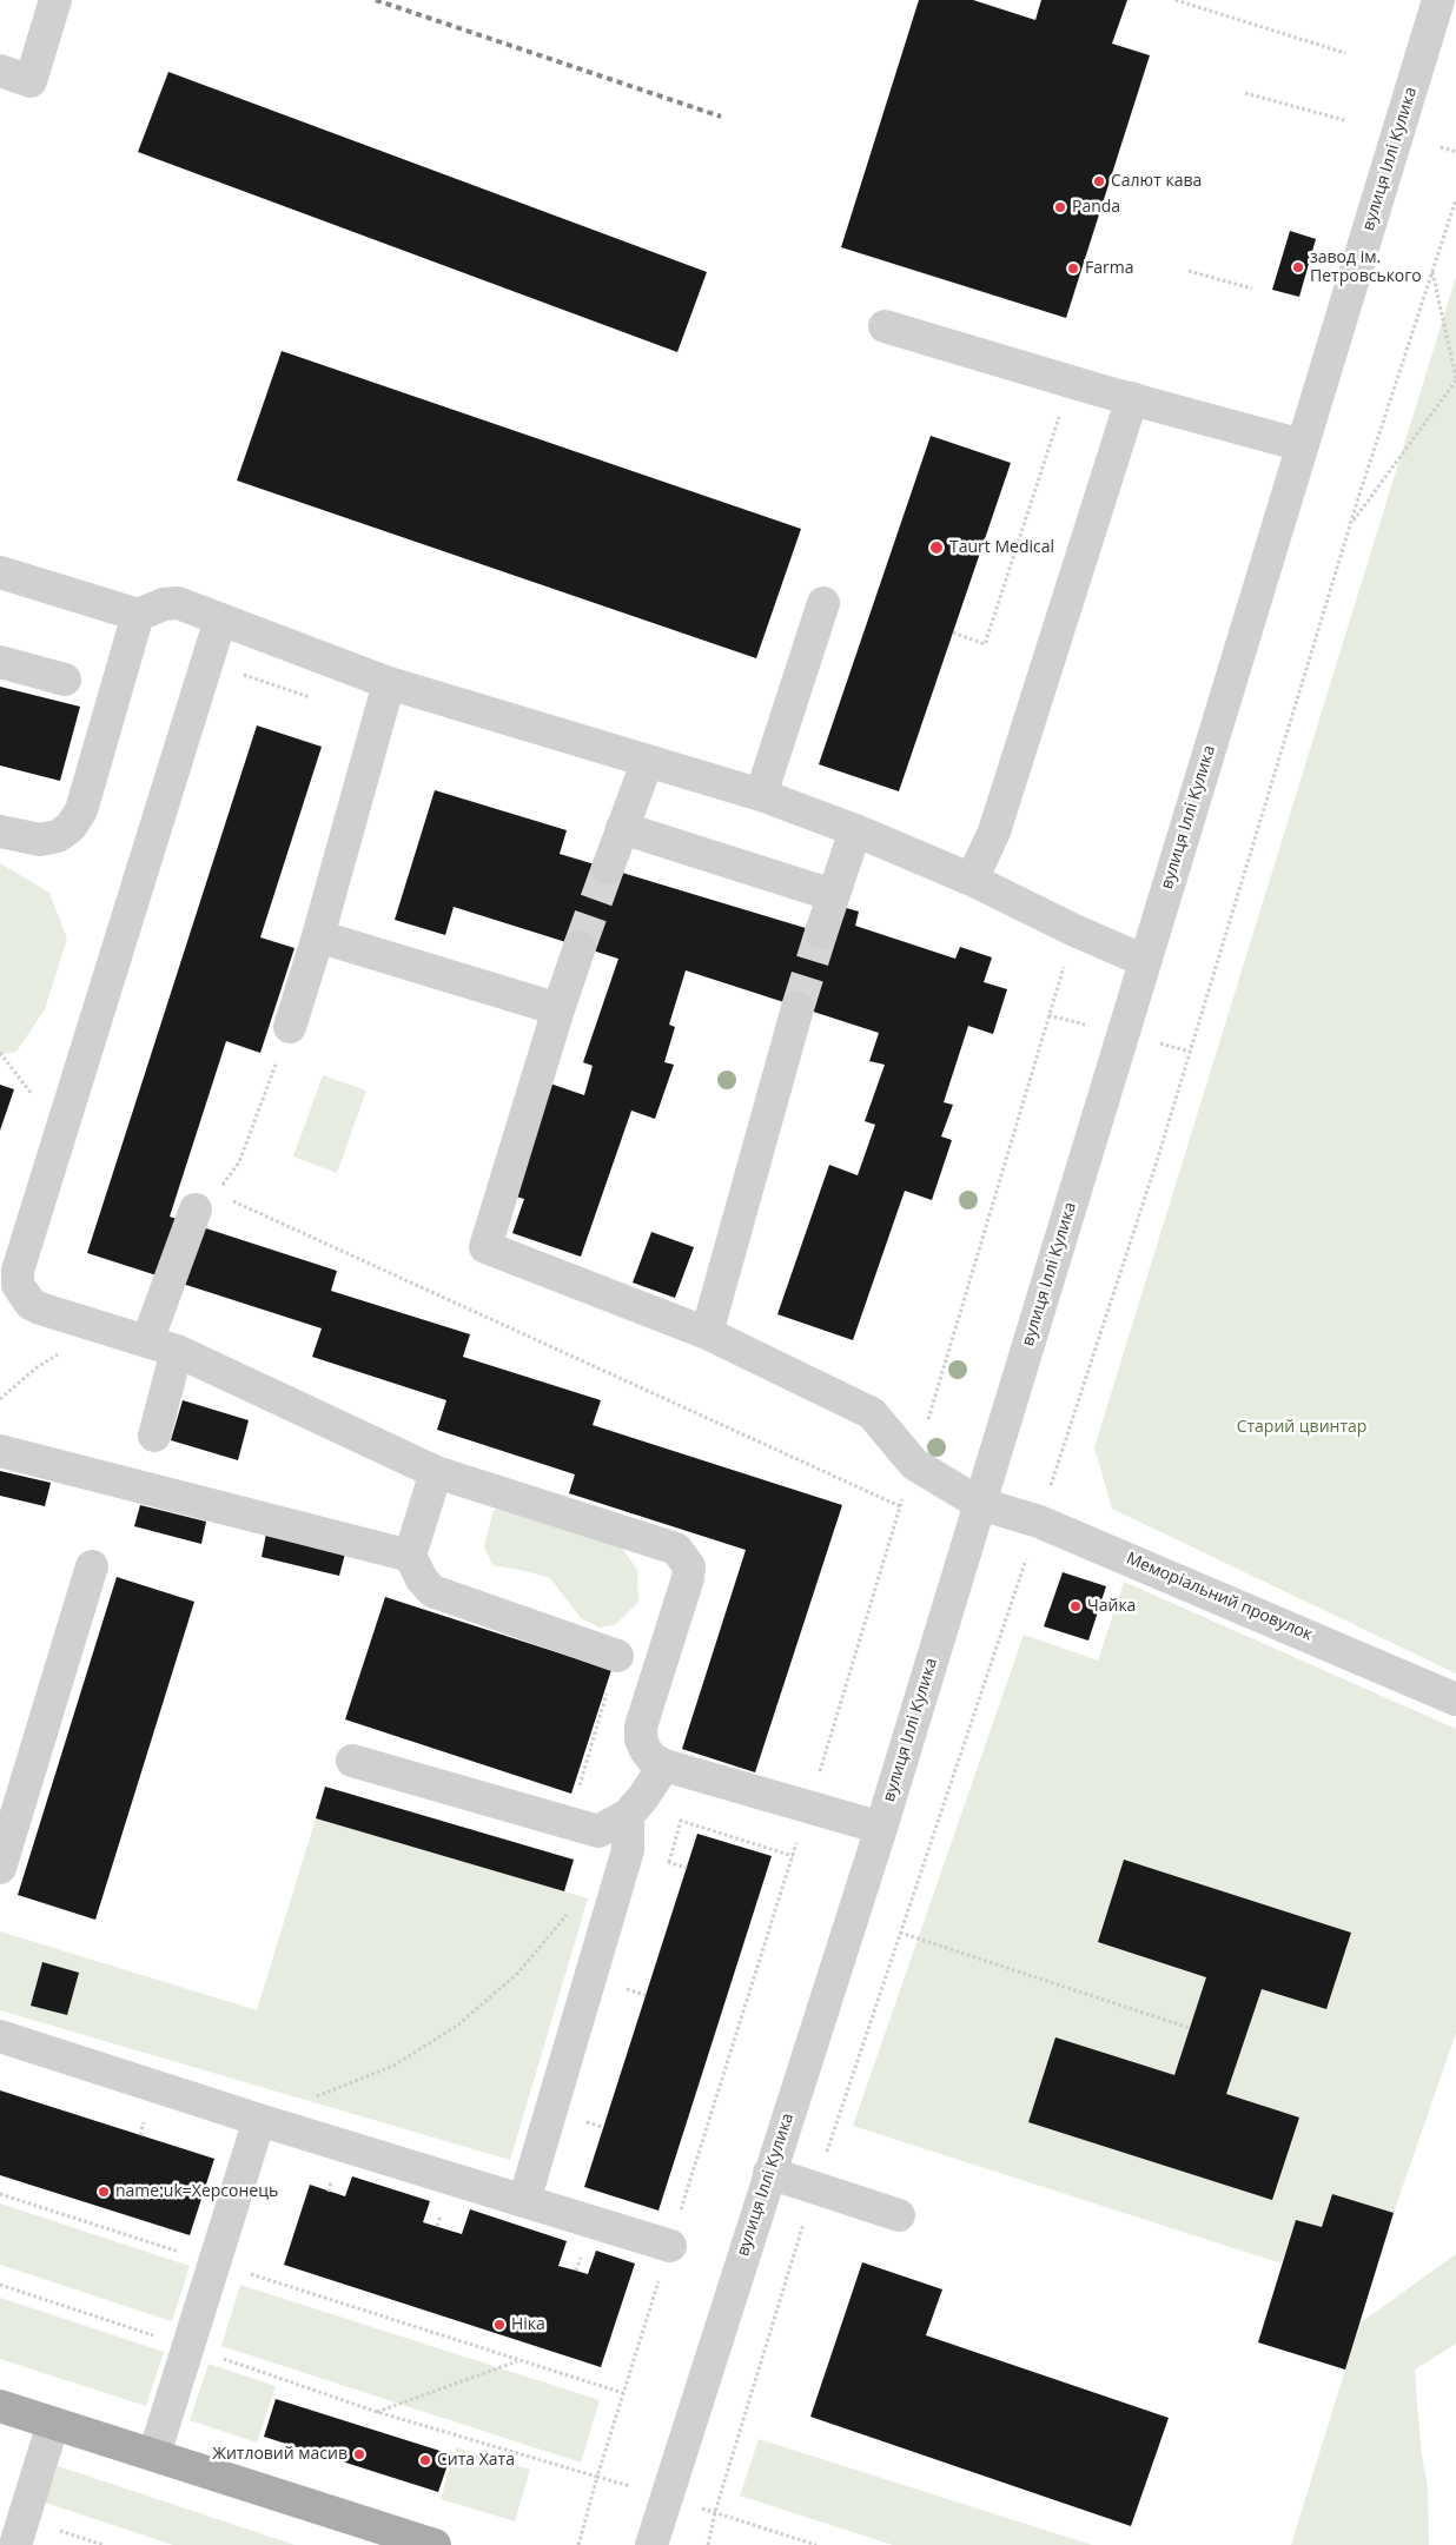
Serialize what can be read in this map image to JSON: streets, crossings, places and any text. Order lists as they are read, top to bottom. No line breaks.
{"streets":{"street":["вулиця Іллі Кулика","Меморіальний провулок"]},"crossings":[["вулиця Іллі Кулика","Меморіальний провулок"]],"parks":["Старий цвинтар"],"places":["Салют кава","Panda","завод ім. Петровського","Farma","Taurt Medical","Чайка","name:uk=Херсонець","Ніка","Житловий масив","Сита Хата"]}
